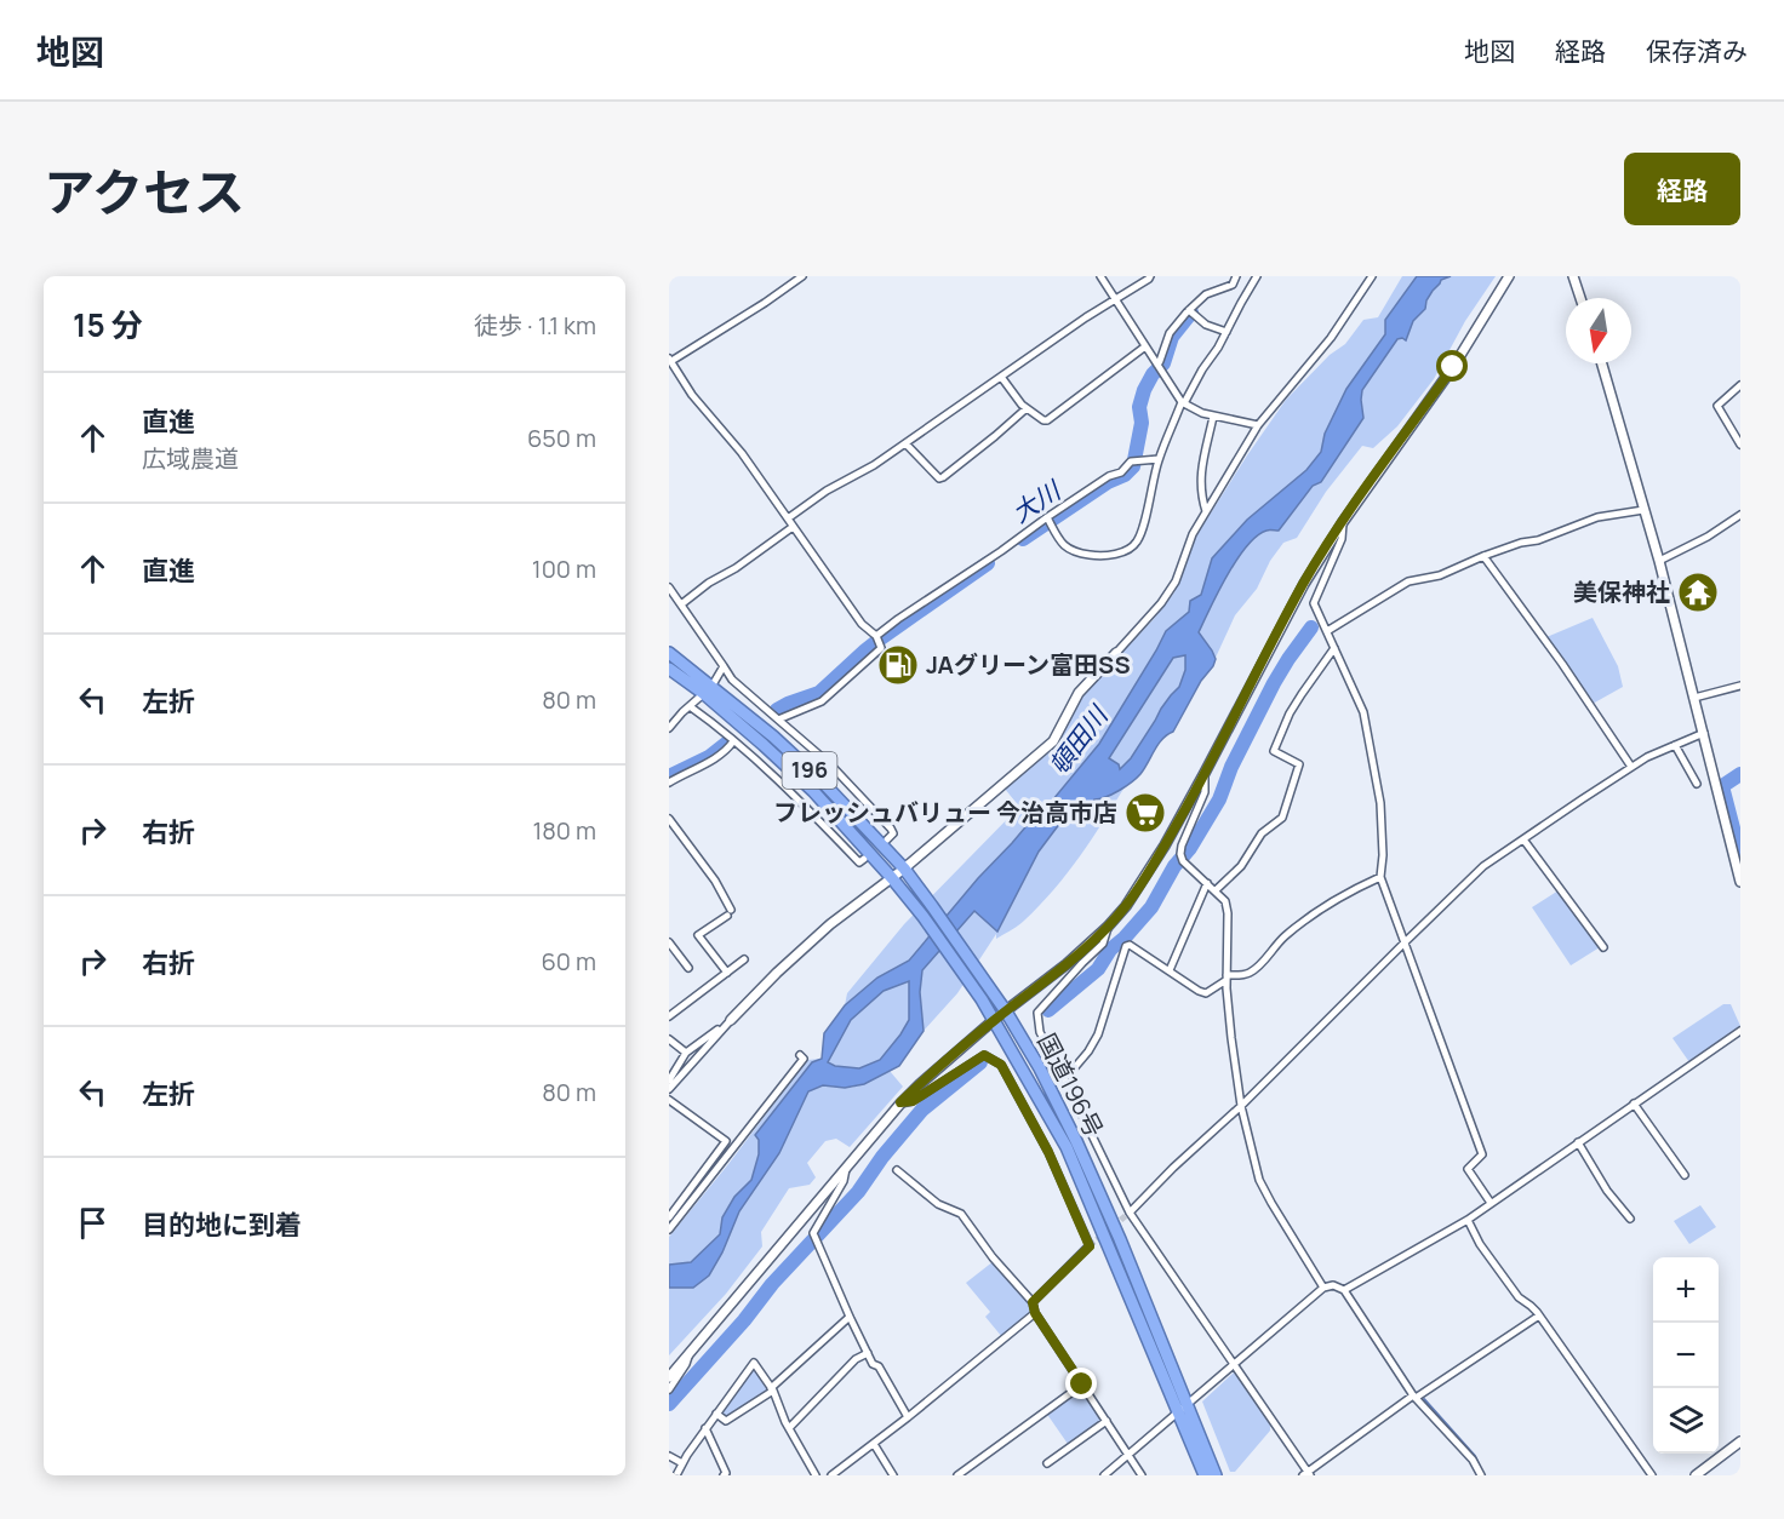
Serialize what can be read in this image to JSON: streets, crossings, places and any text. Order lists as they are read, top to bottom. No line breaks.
{"streets":{"highway":["196","国道196号"]},"water":["大川","頓田川"],"places":{"temple":["美保神社"],"fuel station":["JAグリーン富田SS"],"supermarket":["フレッシュバリュー 今治高市店"]},"north":"bottom","page":{"header":"地図","nav":["地図","経路","保存済み"],"title":"アクセス","buttons":"経路","heading":["15 分","徒歩 · 1.1 km"],"list":[["直進","広域農道","650 m"],["直進","100 m"],["左折","80 m"],["右折","180 m"],["右折","60 m"],["左折","80 m"],"目的地に到着"],"map_buttons":["+","−"]}}
